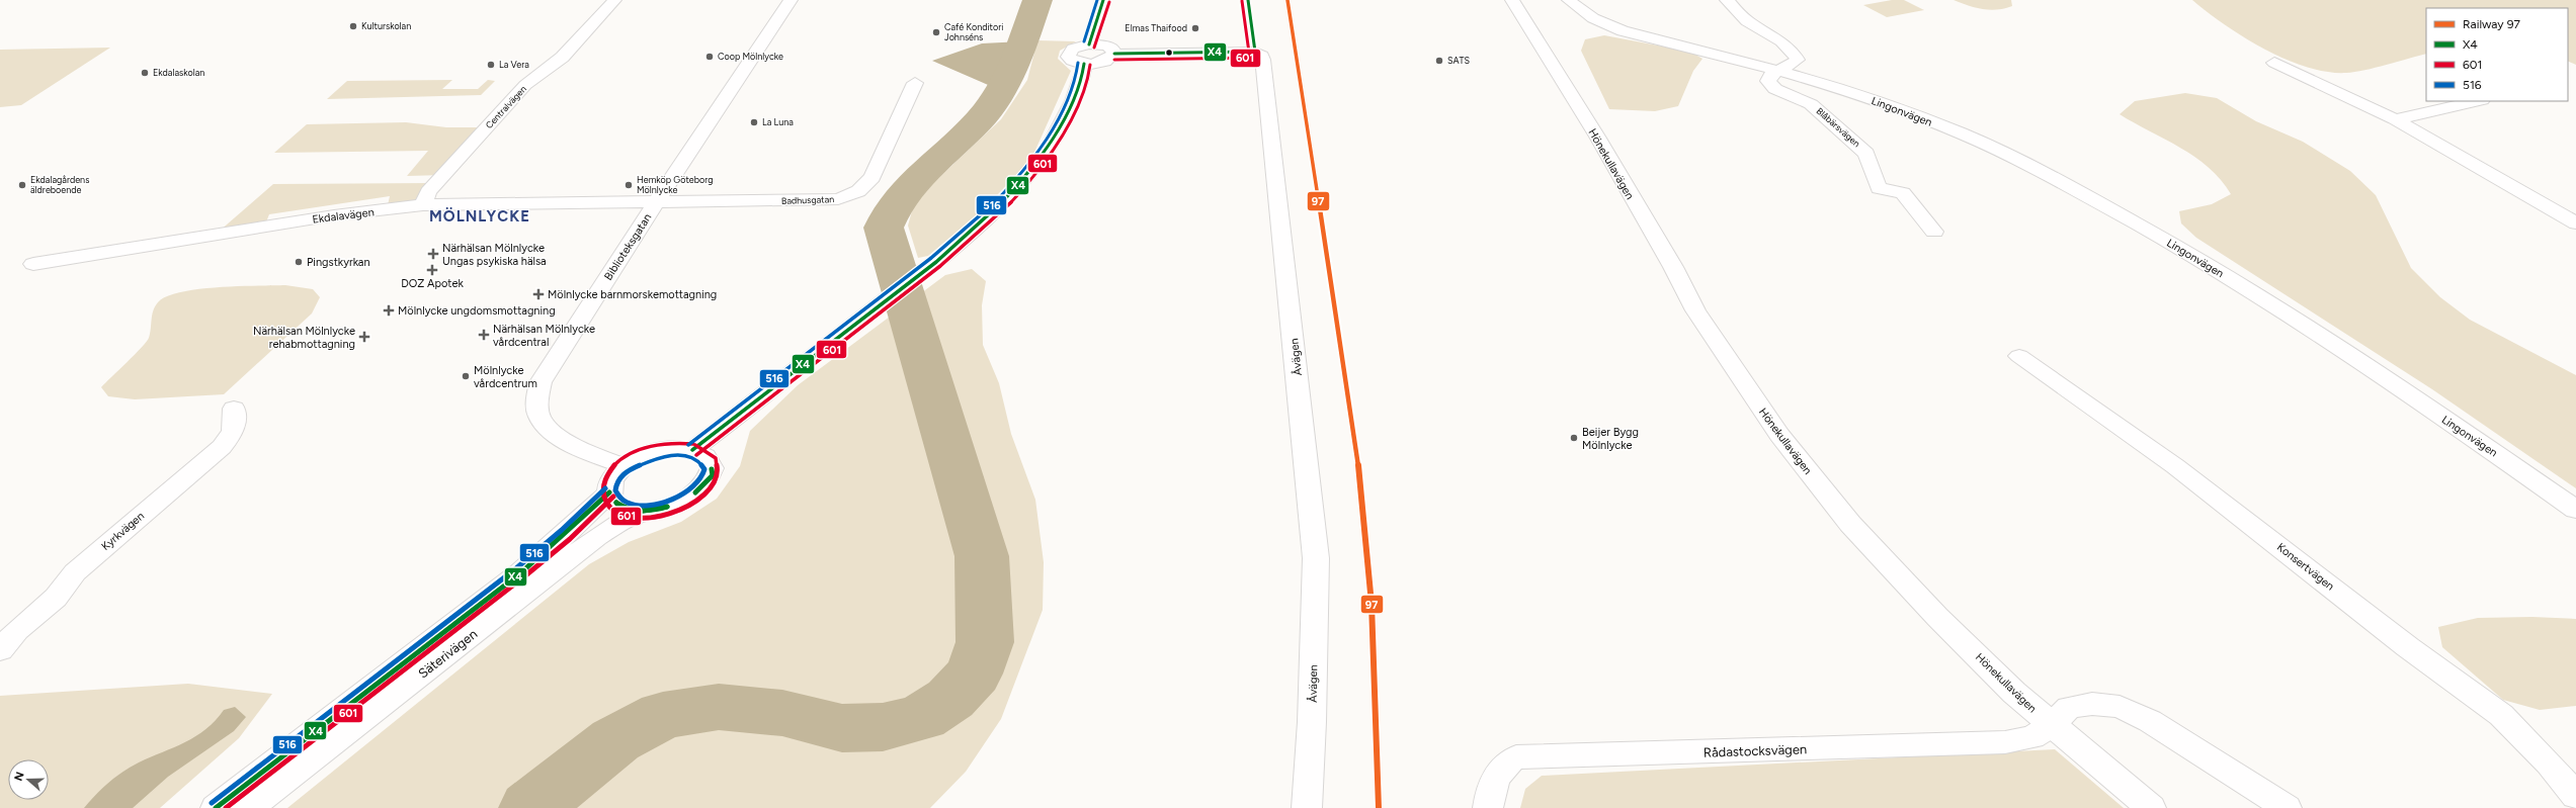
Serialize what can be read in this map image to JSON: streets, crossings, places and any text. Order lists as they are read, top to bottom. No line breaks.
{"streets":{"street":["Centralvägen","Lingonvägen","Blåbärsvägen","Hönekullavägen","Badhusgatan","Ekdalavägen","Biblioteksgatan","Åvägen","Kyrkvägen","Konsertvägen","Säterivägen","Rådastocksvägen"]},"crossings":[["Centralvägen","Ekdalavägen"],["Lingonvägen","Blåbärsvägen"],["Hönekullavägen","Rådastocksvägen"],["Badhusgatan","Ekdalavägen"],["Badhusgatan","Biblioteksgatan"],["Ekdalavägen","Biblioteksgatan"]],"districts":["MÖLNLYCKE"],"places":{"other":["Kulturskolan","Elmas Thaifood","Café Konditori Johnséns","Coop Mölnlycke","SATS","La Vera","Ekdalaskolan","La Luna","Ekdalagårdens äldreboende","Hemköp Göteborg Mölnlycke","Pingstkyrkan","Mölnlycke vårdcentrum","Beijer Bygg Mölnlycke"],"health":["Närhälsan Mölnlycke Ungas psykiska hälsa","DOZ Apotek","Mölnlycke barnmorskemottagning","Mölnlycke ungdomsmottagning","Närhälsan Mölnlycke vårdcentral","Närhälsan Mölnlycke rehabmottagning"]},"lines":["rail line 97","transit line X4","transit line 516","transit line 601"],"legend":["Railway 97","X4","601","516"],"north":"left"}
